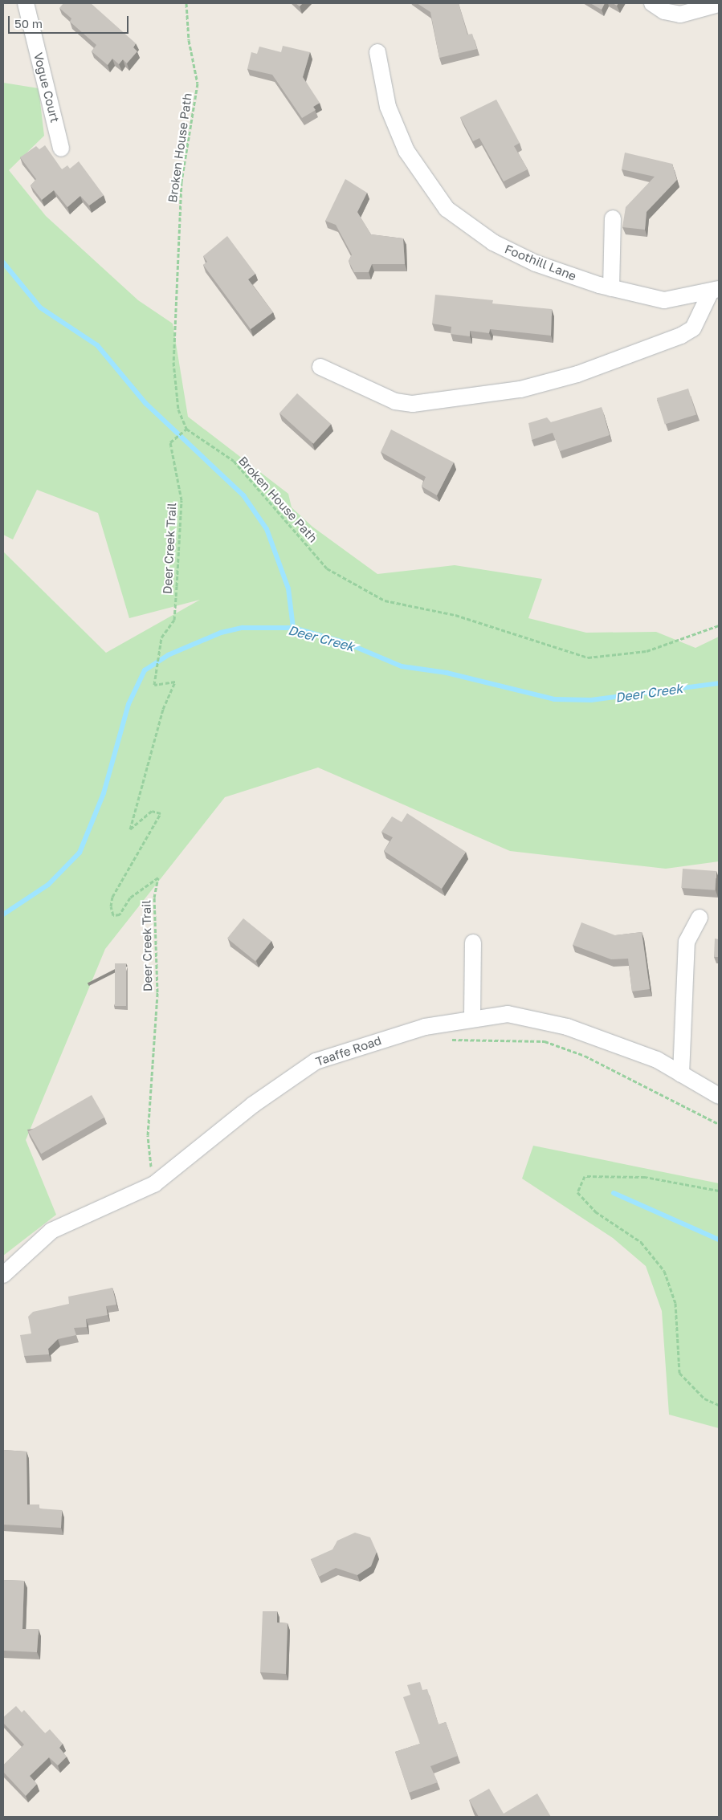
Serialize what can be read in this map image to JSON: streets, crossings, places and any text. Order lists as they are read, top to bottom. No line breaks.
{"streets":{"street":["Vogue Court","Foothill Lane","Taaffe Road"],"path":["Broken House Path","Deer Creek Trail"]},"crossings":[["Broken House Path","Deer Creek Trail"],["Deer Creek Trail","Taaffe Road"]],"water":["Deer Creek"],"scale_bar":"50 m"}
